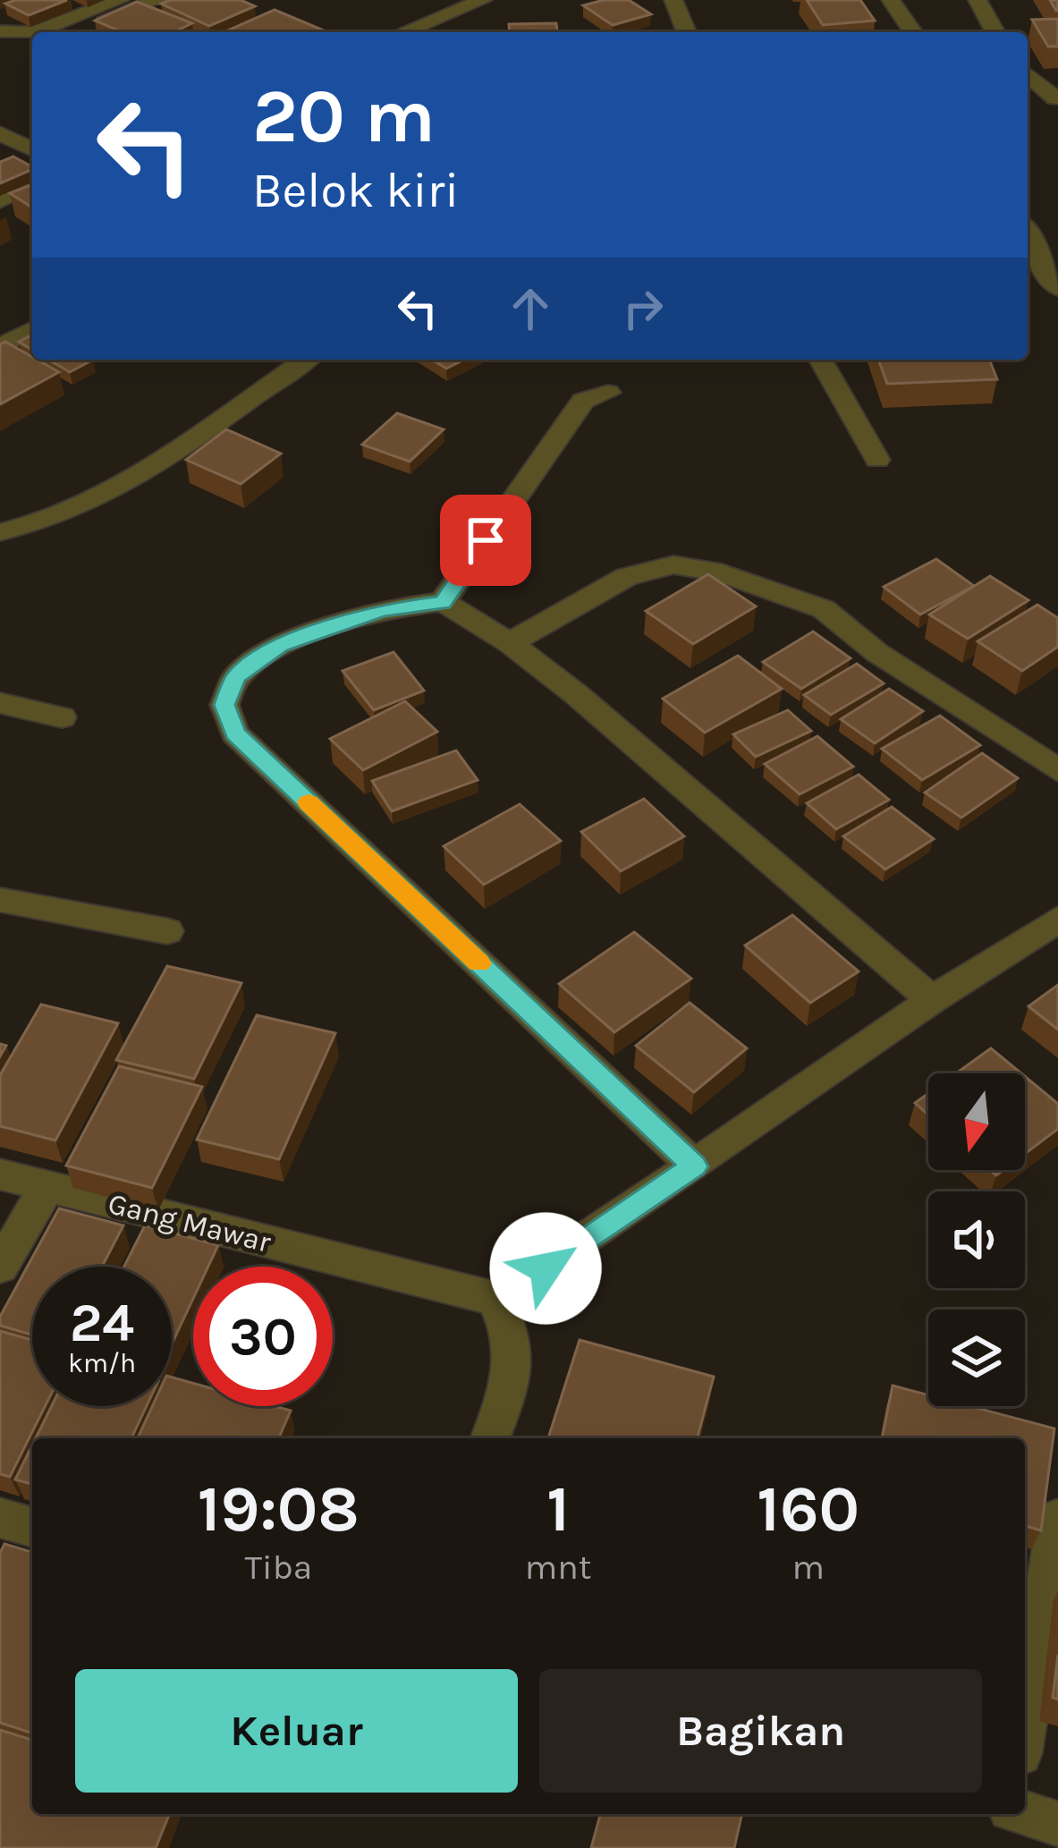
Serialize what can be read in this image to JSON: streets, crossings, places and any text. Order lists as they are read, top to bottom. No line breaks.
{"streets":{"street":["Gang Mawar"]},"north":"bottom","page":{"turn":["20 m","Belok kiri"],"speed":"24 km/h","limit":"30","eta":["19:08","Tiba","1","mnt","160","m"],"buttons":["Keluar","Bagikan"]}}
